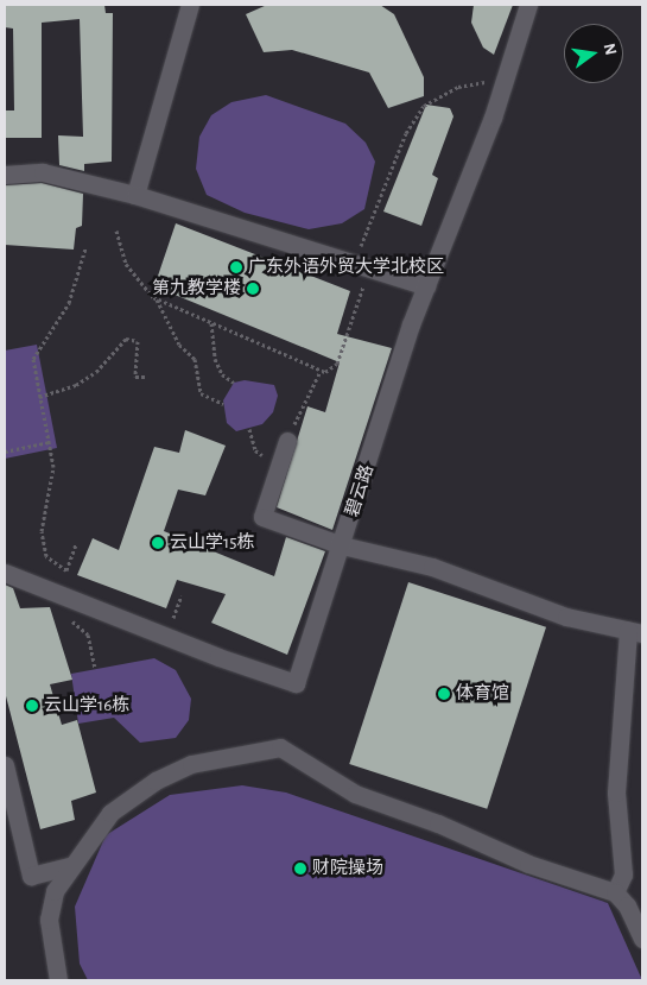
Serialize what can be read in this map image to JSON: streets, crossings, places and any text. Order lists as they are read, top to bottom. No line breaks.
{"streets":{"lane":["碧云路"]},"places":["广东外语外贸大学北校区","第九教学楼","云山学15栋","体育馆","云山学16栋","财院操场"],"north":"right"}
